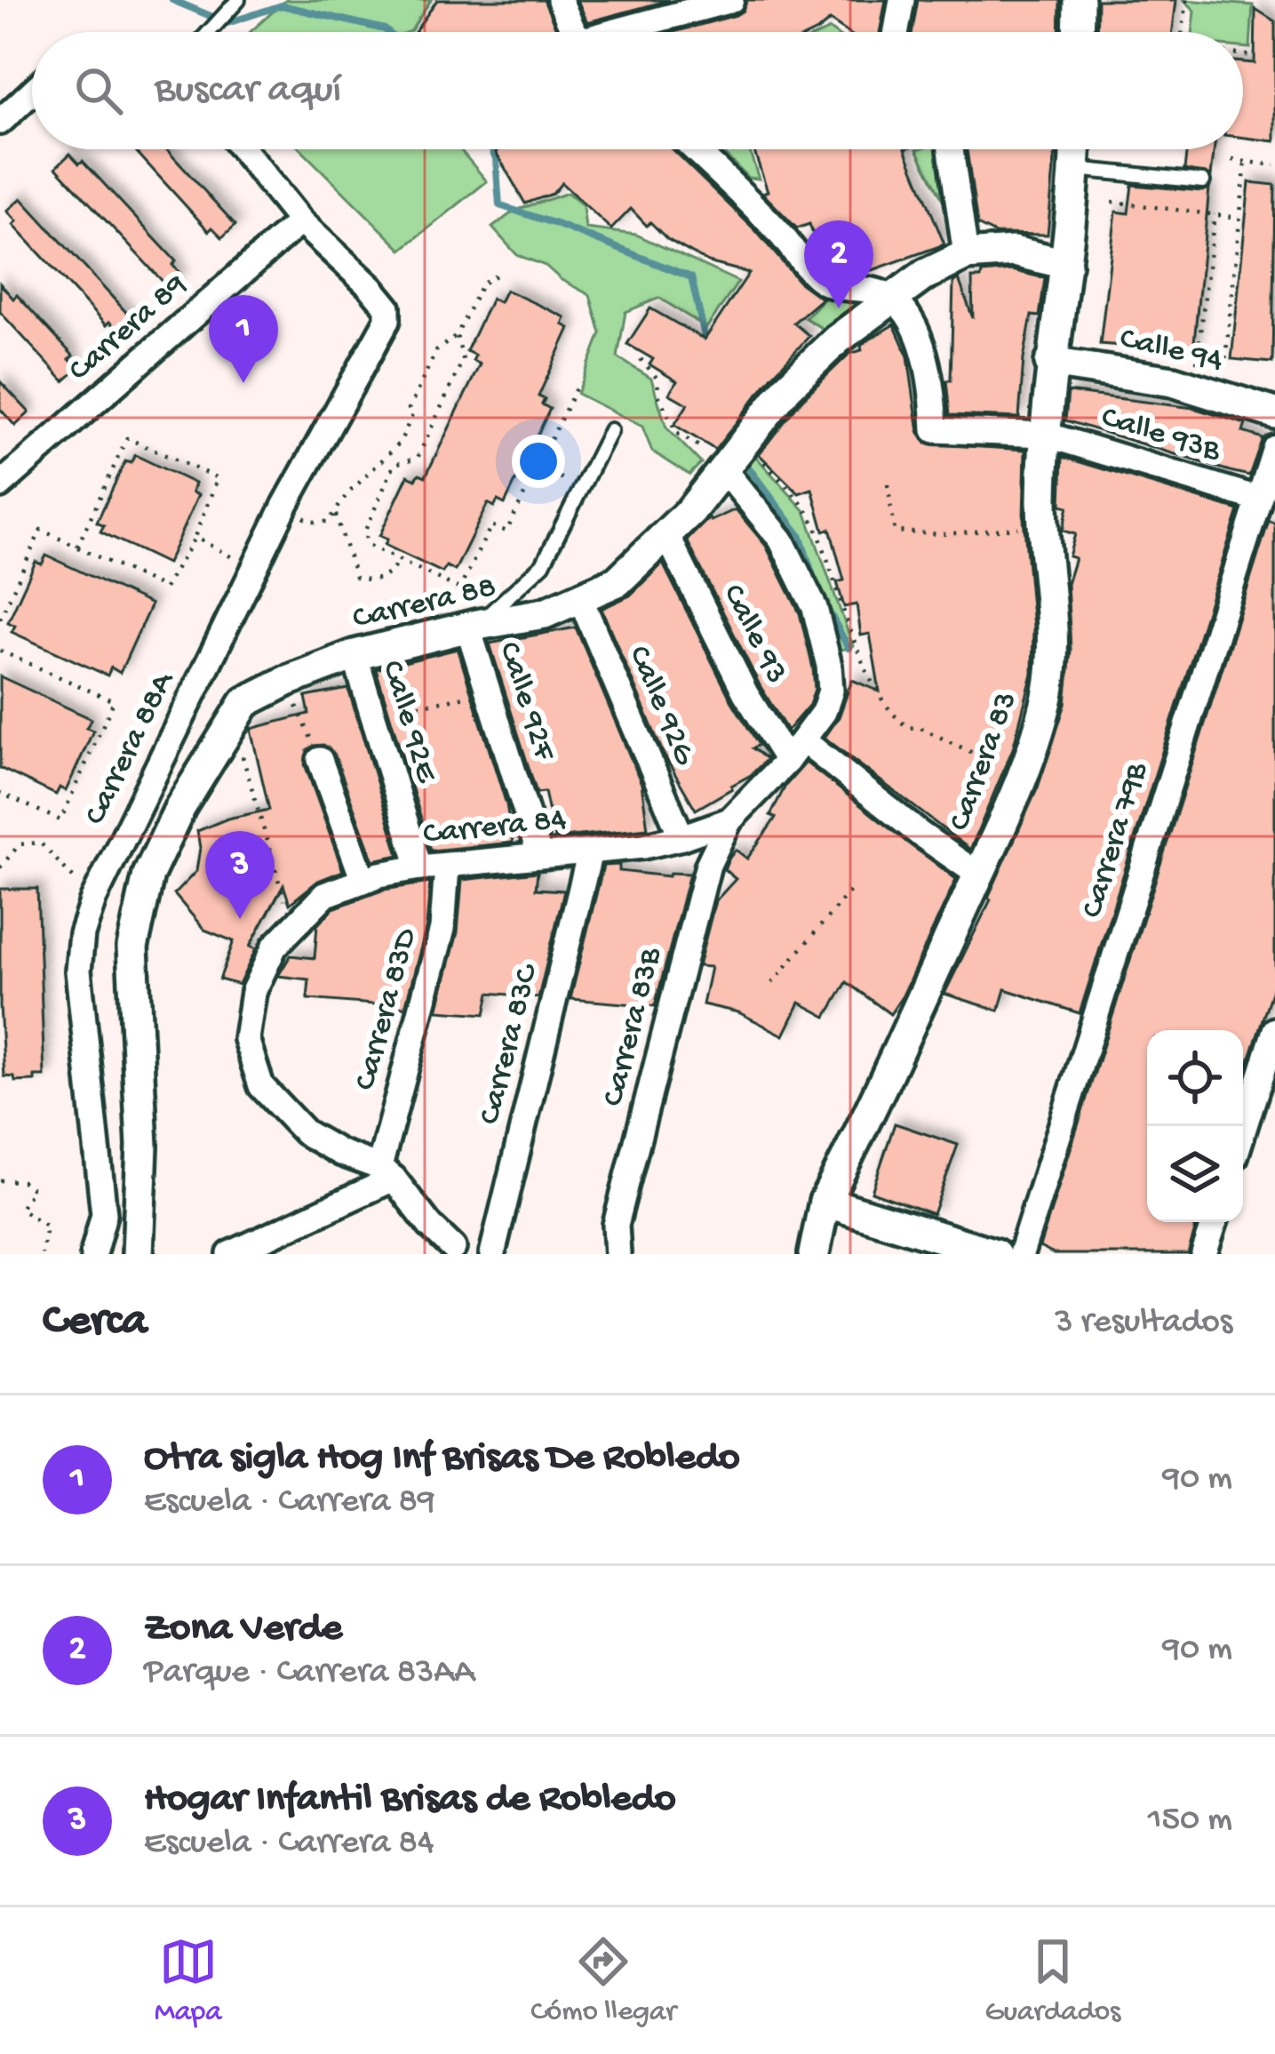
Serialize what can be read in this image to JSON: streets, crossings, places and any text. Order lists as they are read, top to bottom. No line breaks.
{"streets":{"street":["Carrera 89","Calle 94","Calle 93B","Carrera 88","Calle 93","Calle 92F","Calle 92G","Calle 92E","Carrera 88A","Carrera 83","Carrera 84","Carrera 79B","Carrera 83D","Carrera 83B","Carrera 83C"]},"crossings":[["Carrera 89","Carrera 88A"],["Calle 94","Carrera 83"],["Calle 93B","Carrera 88"],["Calle 93B","Carrera 83"],["Calle 93B","Carrera 79B"],["Carrera 88","Calle 93"],["Carrera 88","Calle 92F"],["Carrera 88","Calle 92G"],["Carrera 88","Calle 92E"],["Carrera 88","Carrera 83"],["Carrera 88","Carrera 84"],["Calle 93","Carrera 84"],["Calle 92F","Carrera 84"],["Calle 92G","Carrera 84"],["Calle 92E","Carrera 84"],["Carrera 84","Carrera 83D"],["Carrera 84","Carrera 83B"],["Carrera 84","Carrera 83C"]],"page":{"search":"Buscar aquí","pins":["2","1","3"],"heading":["Cerca","3 resultados"],"list":[{"mark":"1","name":"Otra sigla Hog Inf Brisas De Robledo","note":"Escuela · Carrera 89","value":"90 m"},{"mark":"2","name":"Zona Verde","note":"Parque · Carrera 83AA","value":"90 m"},{"mark":"3","name":"Hogar Infantil Brisas de Robledo","note":"Escuela · Carrera 84","value":"150 m"}],"nav":["Mapa","Cómo llegar","Guardados"]}}
